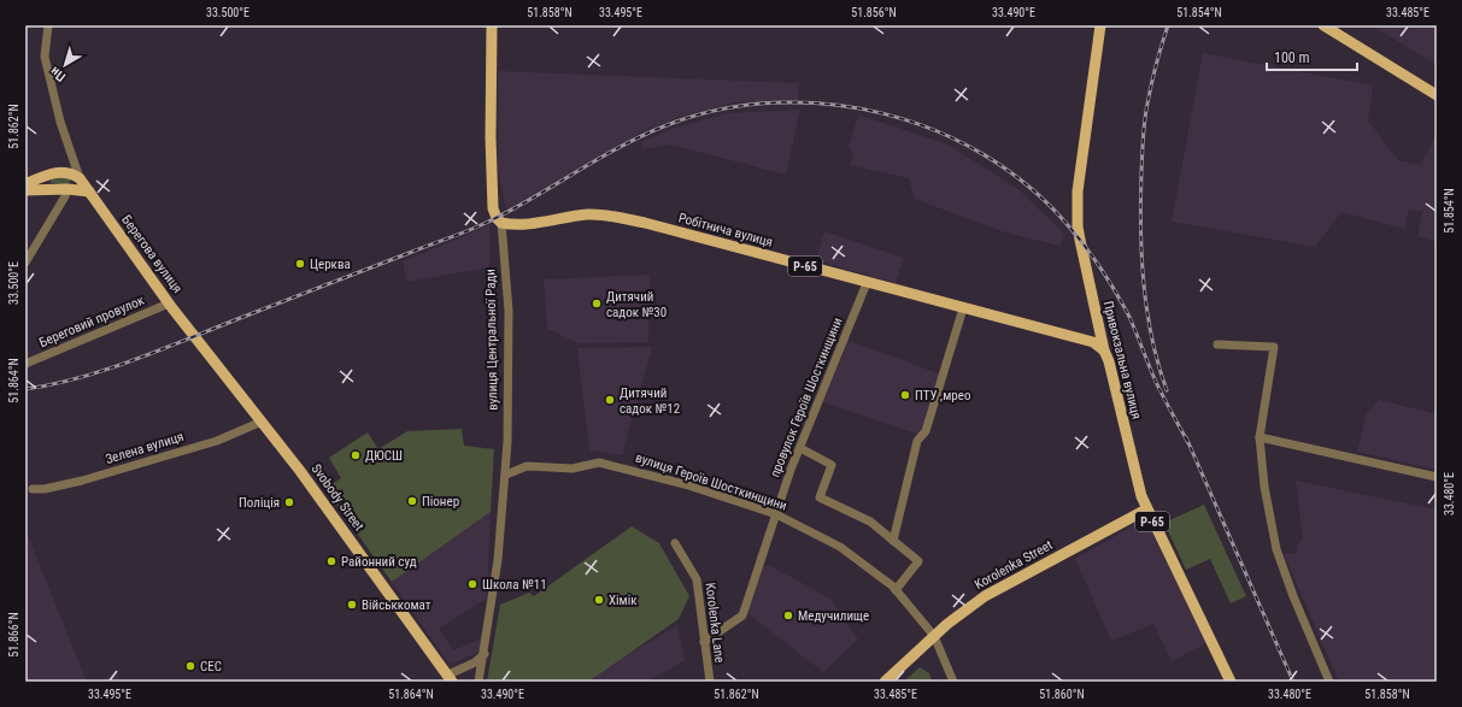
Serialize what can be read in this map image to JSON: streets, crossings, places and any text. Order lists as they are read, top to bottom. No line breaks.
{"streets":{"main road":["Робітнича вулиця","Берегова вулиця","Р-65","вулиця Центральної Ради","Привокзальна вулиця","Svobody Street","Korolenka Street"],"street":["Береговий провулок","провулок Героїв Шосткинщини","Зелена вулиця","вулиця Героїв Шосткинщини","Korolenka Lane"]},"crossings":[["Робітнича вулиця","вулиця Центральної Ради"],["Робітнича вулиця","Привокзальна вулиця"],["Робітнича вулиця","провулок Героїв Шосткинщини"],["Берегова вулиця","Береговий провулок"],["Берегова вулиця","Svobody Street"],["вулиця Центральної Ради","вулиця Героїв Шосткинщини"],["Привокзальна вулиця","Korolenka Street"],["провулок Героїв Шосткинщини","вулиця Героїв Шосткинщини"],["провулок Героїв Шосткинщини","Korolenka Lane"],["Зелена вулиця","Svobody Street"],["вулиця Героїв Шосткинщини","Korolenka Street"]],"places":["Церква","Дитячий садок №30","ПТУ ,мрео","Дитячий садок №12","ДЮСШ","Піонер","Поліція","Районний суд","Школа №11","Хімік","Військкомат","Медучилище","СЕС"],"scale_bar":"100 m","north":"bottom left","coordinates":["33.500°E","51.858°N","33.495°E","51.856°N","33.490°E","51.854°N","33.485°E","51.862°N","51.864°N","33.480°E","51.866°N","51.860°N"]}
